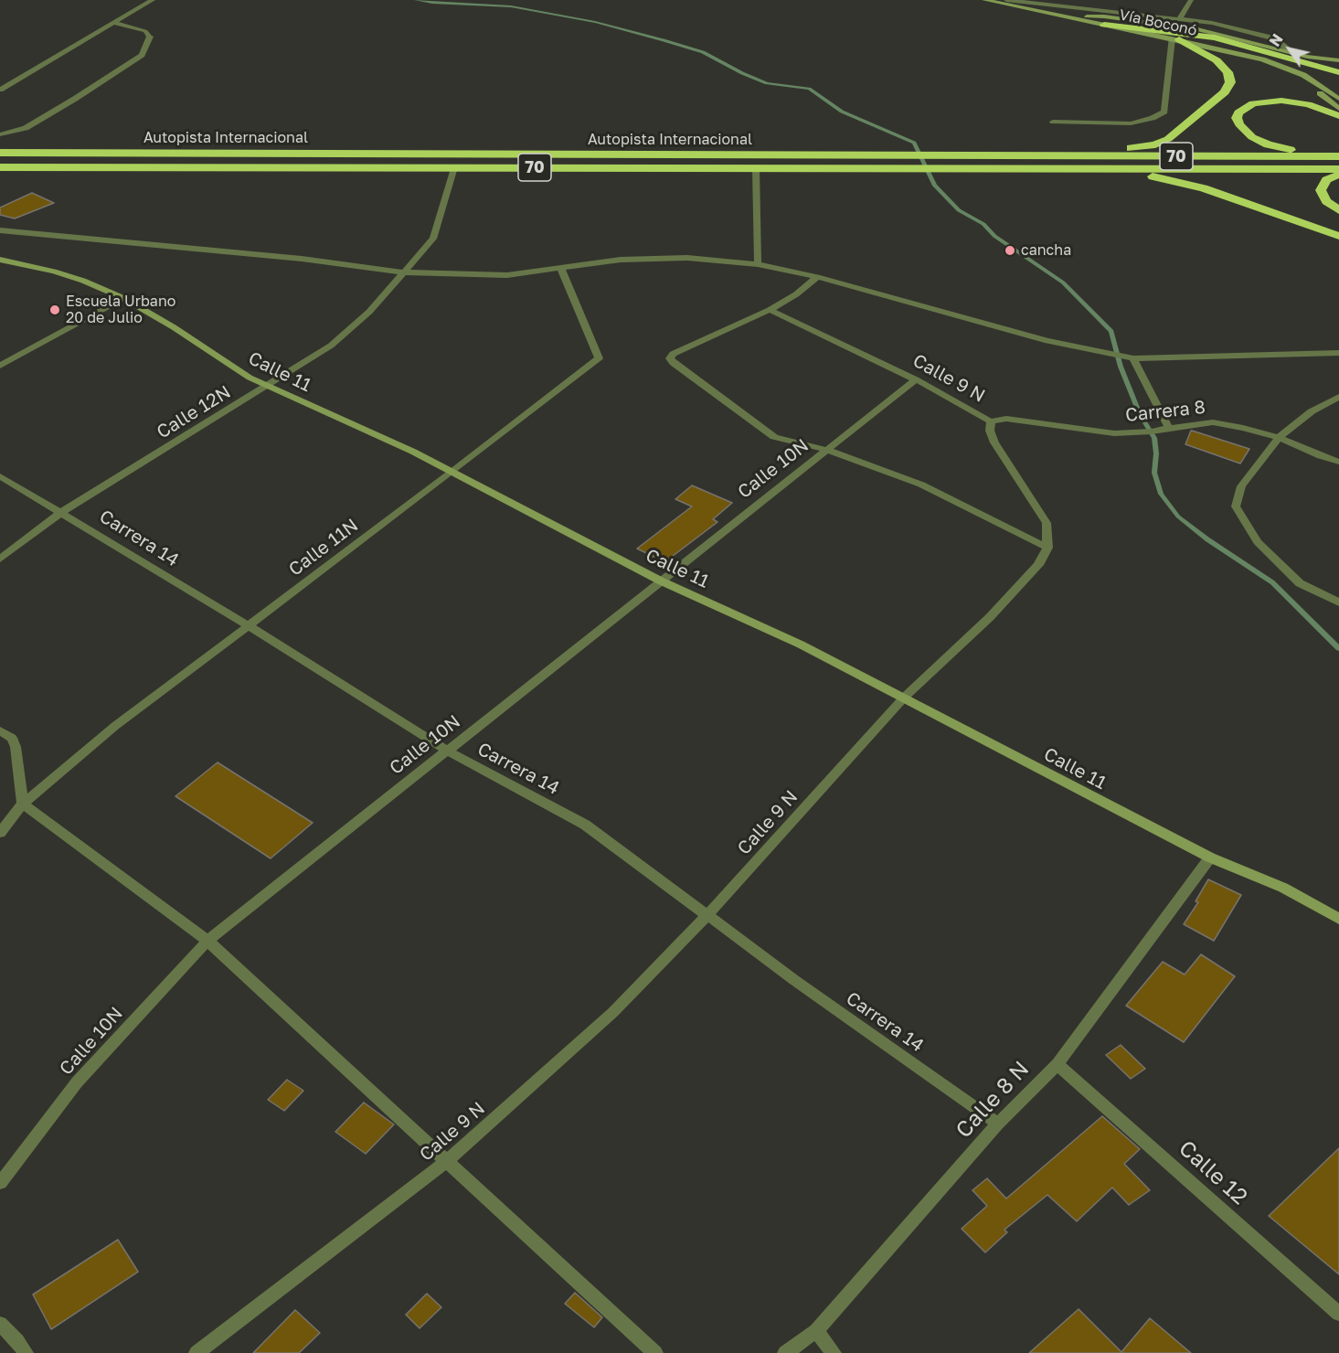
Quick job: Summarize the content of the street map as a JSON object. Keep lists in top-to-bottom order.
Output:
{
  "streets": {
    "highway": ["Autopista Internacional", "70"],
    "street": [
      "Vía Boconó",
      "Calle 11",
      "Calle 9 N",
      "Carrera 8",
      "Calle 12N",
      "Calle 10N",
      "Carrera 14",
      "Calle 11N",
      "Calle 8 N",
      "Calle 12"
    ]
  },
  "crossings": [
    ["Autopista Internacional", "Calle 12N"],
    ["Calle 11", "Calle 9 N"],
    ["Calle 11", "Calle 12N"],
    ["Calle 11", "Calle 10N"],
    ["Calle 11", "Calle 11N"],
    ["Calle 11", "Calle 8 N"],
    ["Calle 9 N", "Carrera 8"],
    ["Calle 9 N", "Calle 10N"],
    ["Calle 9 N", "Carrera 14"],
    ["Calle 12N", "Carrera 14"],
    ["Calle 10N", "Carrera 14"],
    ["Carrera 14", "Calle 11N"],
    ["Carrera 14", "Calle 8 N"],
    ["Calle 8 N", "Calle 12"]
  ],
  "places": ["cancha", "Escuela Urbano 20 de Julio"],
  "north": "top left"
}
